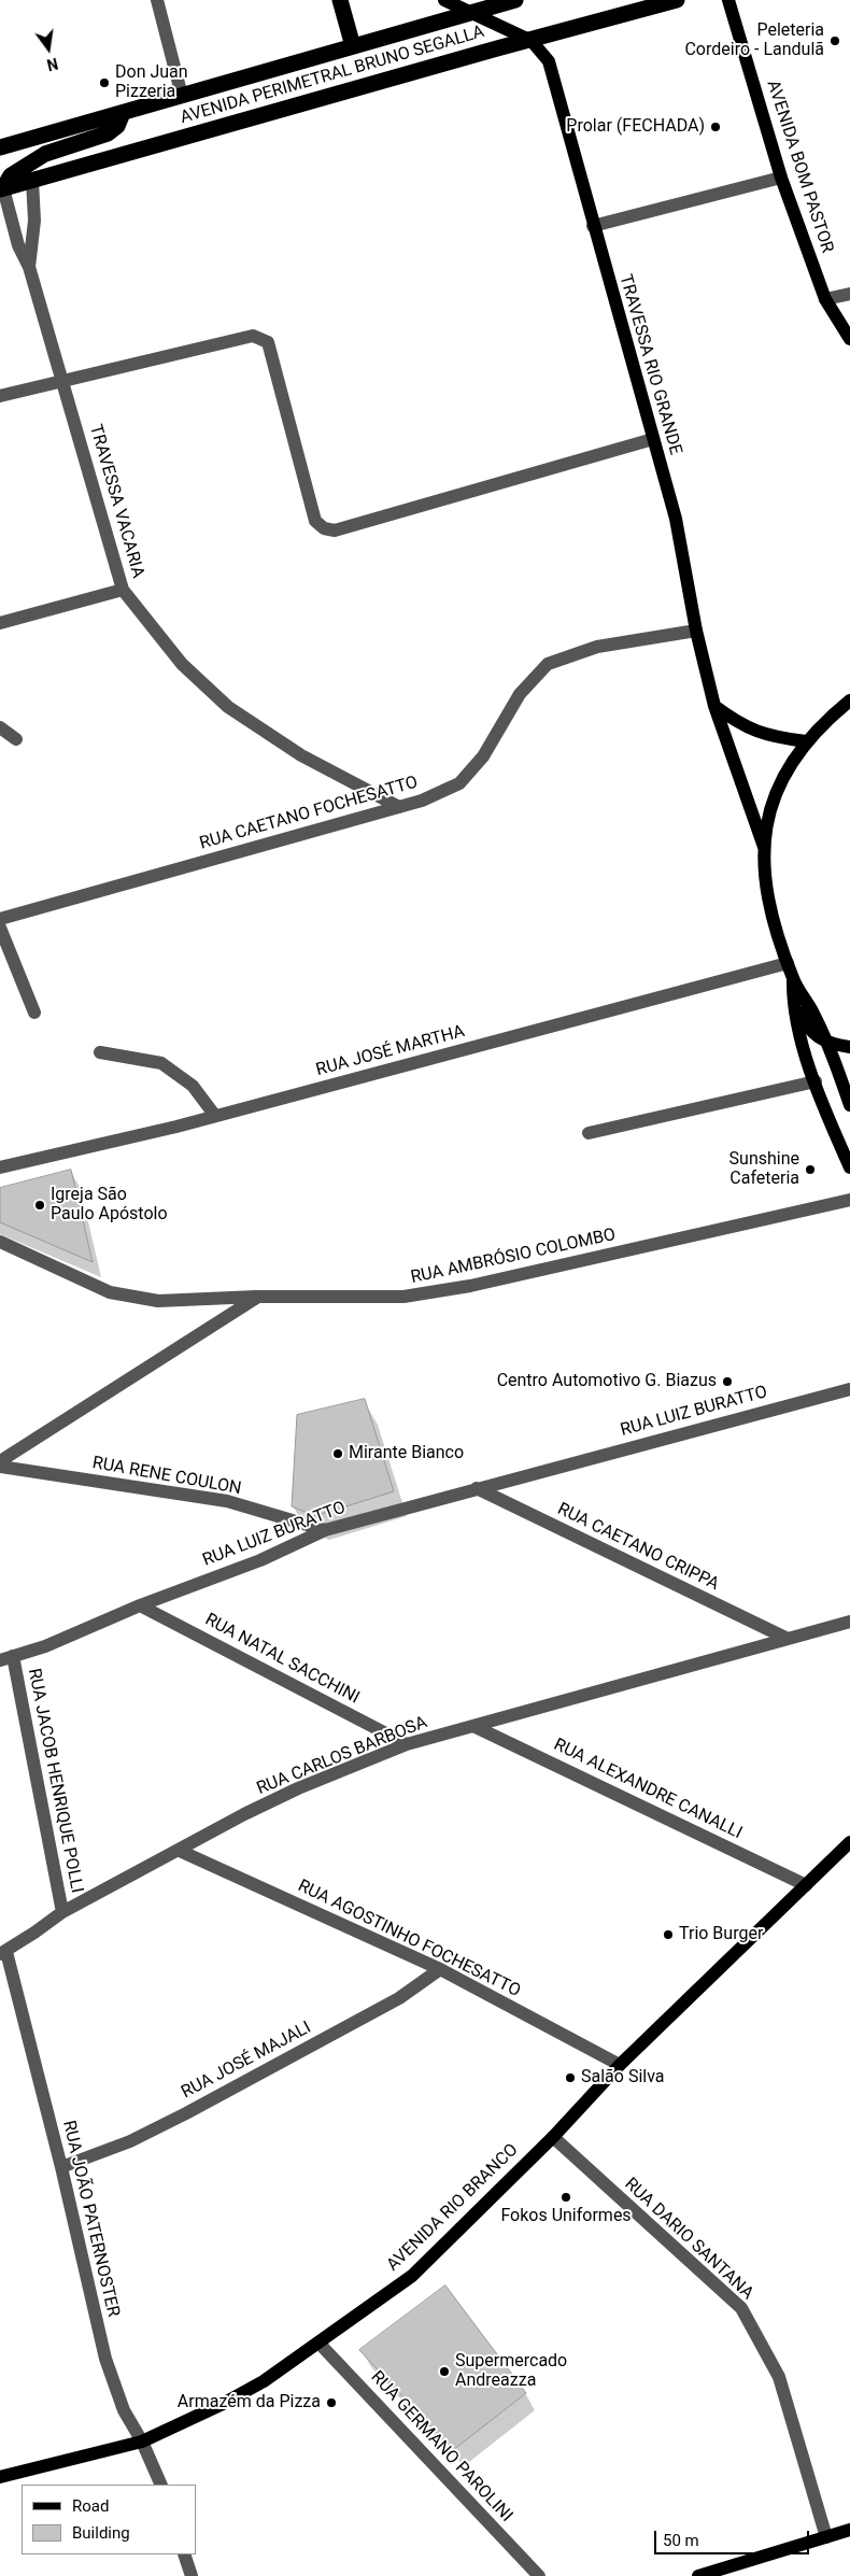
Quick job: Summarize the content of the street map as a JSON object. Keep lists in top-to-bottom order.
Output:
{
  "streets": {
    "highway": ["AVENIDA PERIMETRAL BRUNO SEGALLA"],
    "main road": ["AVENIDA BOM PASTOR", "TRAVESSA RIO GRANDE", "AVENIDA RIO BRANCO"],
    "street": [
      "TRAVESSA VACARIA",
      "RUA CAETANO FOCHESATTO",
      "RUA JOSÉ MARTHA",
      "RUA AMBRÓSIO COLOMBO",
      "RUA LUIZ BURATTO",
      "RUA RENE COULON",
      "RUA CAETANO CRIPPA",
      "RUA NATAL SACCHINI",
      "RUA CARLOS BARBOSA",
      "RUA JACOB HENRIQUE POLLI",
      "RUA ALEXANDRE CANALLI",
      "RUA AGOSTINHO FOCHESATTO",
      "RUA JOSÉ MAJALI",
      "RUA JOÃO PATERNOSTER",
      "RUA DARIO SANTANA",
      "RUA GERMANO PAROLINI"
    ]
  },
  "crossings": [
    ["AVENIDA PERIMETRAL BRUNO SEGALLA", "TRAVESSA RIO GRANDE"],
    ["AVENIDA PERIMETRAL BRUNO SEGALLA", "TRAVESSA VACARIA"],
    ["TRAVESSA RIO GRANDE", "RUA CAETANO FOCHESATTO"],
    ["TRAVESSA VACARIA", "RUA CAETANO FOCHESATTO"],
    ["RUA LUIZ BURATTO", "RUA RENE COULON"],
    ["RUA LUIZ BURATTO", "RUA CAETANO CRIPPA"],
    ["RUA LUIZ BURATTO", "RUA NATAL SACCHINI"],
    ["RUA LUIZ BURATTO", "RUA JACOB HENRIQUE POLLI"],
    ["RUA CAETANO CRIPPA", "RUA CARLOS BARBOSA"],
    ["RUA NATAL SACCHINI", "RUA CARLOS BARBOSA"],
    ["RUA CARLOS BARBOSA", "RUA JACOB HENRIQUE POLLI"],
    ["RUA CARLOS BARBOSA", "RUA ALEXANDRE CANALLI"],
    ["RUA CARLOS BARBOSA", "RUA AGOSTINHO FOCHESATTO"],
    ["RUA CARLOS BARBOSA", "RUA JOÃO PATERNOSTER"],
    ["RUA ALEXANDRE CANALLI", "AVENIDA RIO BRANCO"],
    ["RUA AGOSTINHO FOCHESATTO", "RUA JOSÉ MAJALI"],
    ["RUA AGOSTINHO FOCHESATTO", "AVENIDA RIO BRANCO"],
    ["RUA JOSÉ MAJALI", "RUA JOÃO PATERNOSTER"],
    ["AVENIDA RIO BRANCO", "RUA JOÃO PATERNOSTER"],
    ["AVENIDA RIO BRANCO", "RUA DARIO SANTANA"],
    ["AVENIDA RIO BRANCO", "RUA GERMANO PAROLINI"]
  ],
  "places": [
    "Peleteria Cordeiro - Landulã",
    "Don Juan Pizzeria",
    "Prolar (FECHADA)",
    "Sunshine Cafeteria",
    "Igreja São Paulo Apóstolo",
    "Centro Automotivo G. Biazus",
    "Mirante Bianco",
    "Trio Burger",
    "Salão Silva",
    "Fokos Uniformes",
    "Supermercado Andreazza",
    "Armazém da Pizza"
  ],
  "legend": ["Road", "Building"],
  "scale_bar": "50 m",
  "north": "bottom"
}
